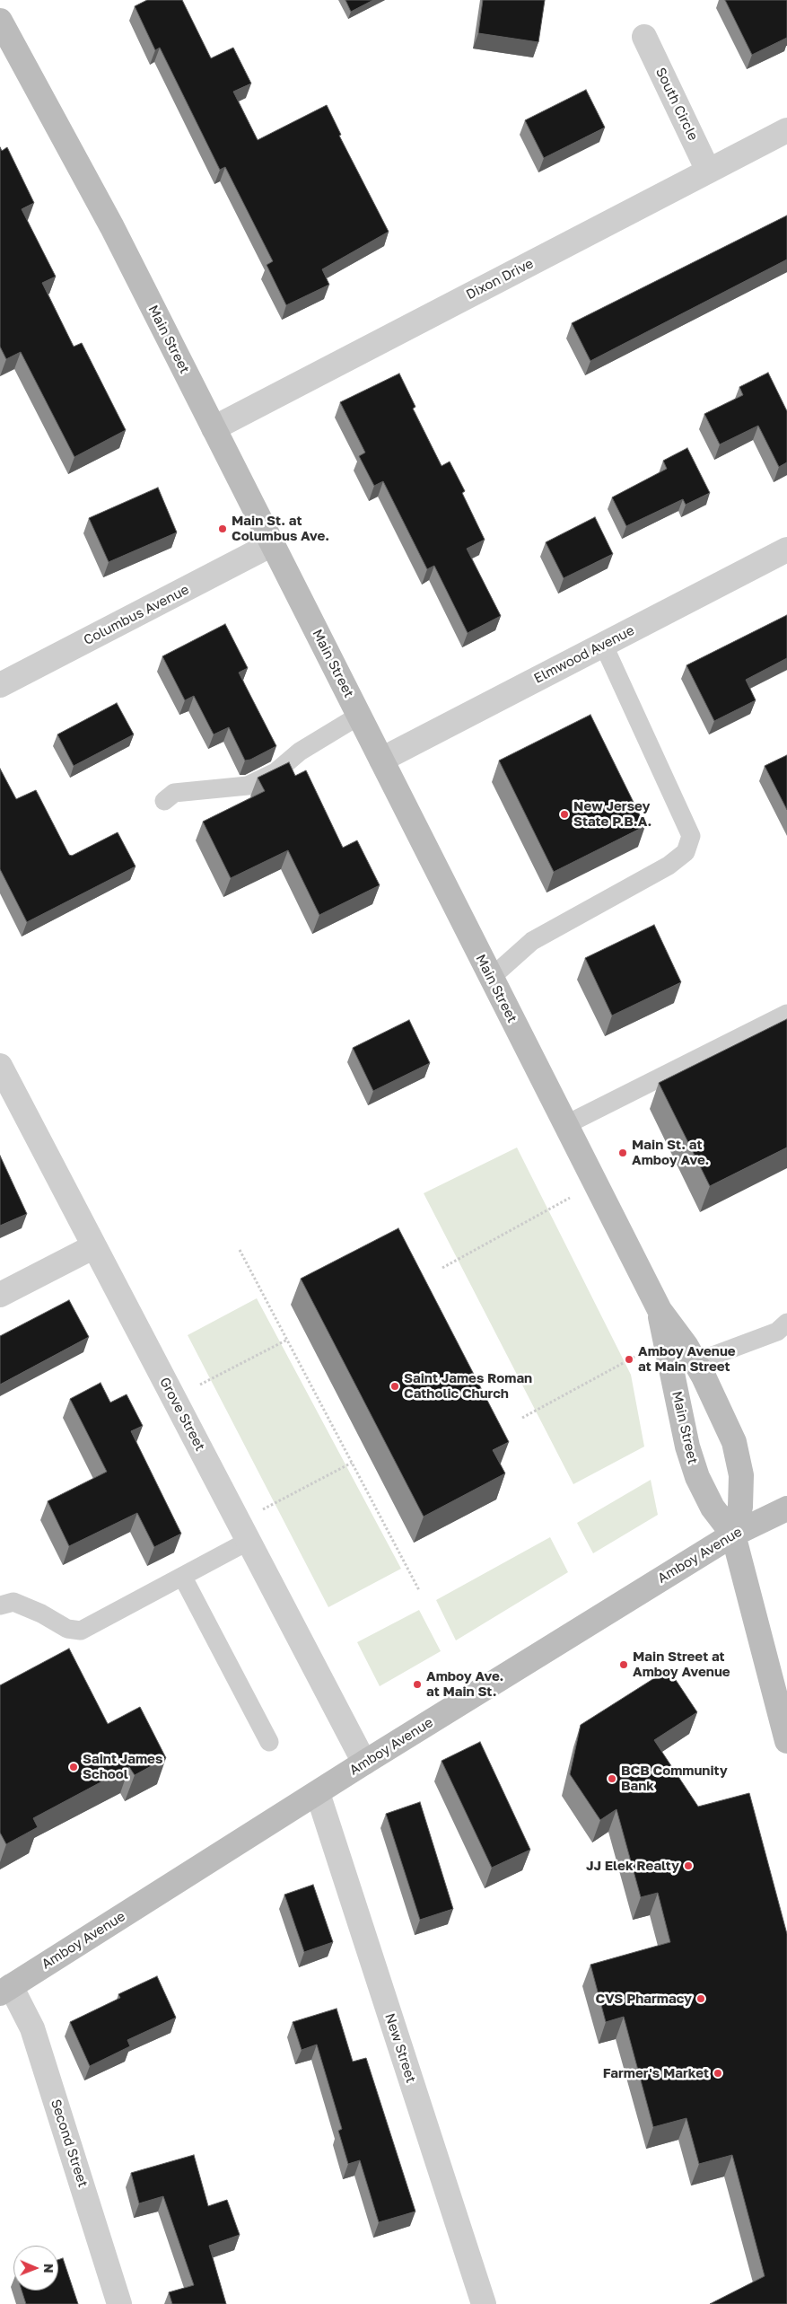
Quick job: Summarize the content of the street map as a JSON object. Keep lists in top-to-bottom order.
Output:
{
  "streets": {
    "main road": ["Main Street", "Amboy Avenue"],
    "street": [
      "South Circle",
      "Dixon Drive",
      "Columbus Avenue",
      "Elmwood Avenue",
      "Grove Street",
      "New Street",
      "Second Street"
    ]
  },
  "crossings": [
    ["South Circle", "Dixon Drive"],
    ["Dixon Drive", "Main Street"],
    ["Main Street", "Columbus Avenue"],
    ["Main Street", "Elmwood Avenue"],
    ["Main Street", "Amboy Avenue"],
    ["Grove Street", "Amboy Avenue"],
    ["Amboy Avenue", "New Street"],
    ["Amboy Avenue", "Second Street"]
  ],
  "places": [
    "Main St. at Columbus Ave.",
    "New Jersey State P.B.A.",
    "Main St. at Amboy Ave.",
    "Amboy Avenue at Main Street",
    "Saint James Roman Catholic Church",
    "Main Street at Amboy Avenue",
    "Amboy Ave. at Main St.",
    "Saint James School",
    "BCB Community Bank",
    "JJ Elek Realty",
    "CVS Pharmacy",
    "Farmer's Market"
  ],
  "north": "right"
}
